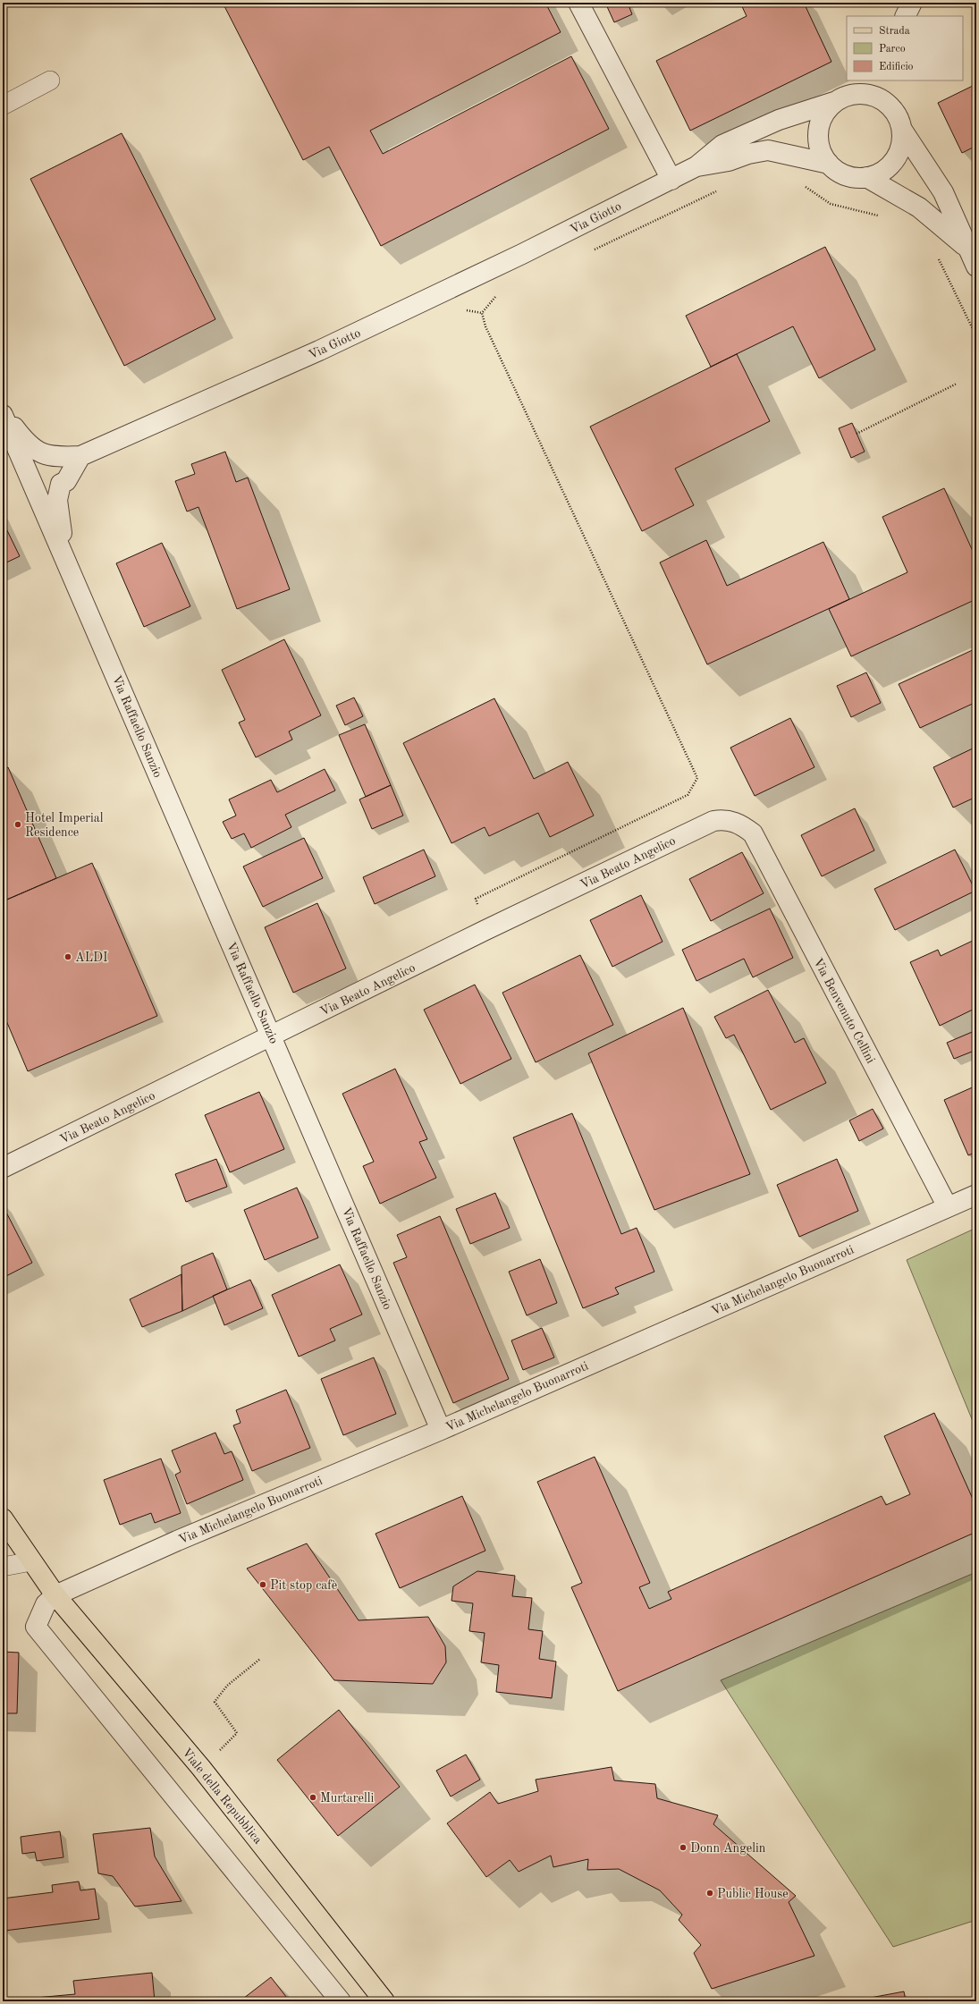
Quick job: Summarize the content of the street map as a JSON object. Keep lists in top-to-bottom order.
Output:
{
  "streets": {
    "main road": ["Viale della Repubblica"],
    "street": [
      "Via Giotto",
      "Via Raffaello Sanzio",
      "Via Beato Angelico",
      "Via Benvenuto Cellini",
      "Via Michelangelo Buonarroti"
    ]
  },
  "crossings": [
    ["Via Giotto", "Via Raffaello Sanzio"],
    ["Via Raffaello Sanzio", "Via Beato Angelico"],
    ["Via Raffaello Sanzio", "Via Michelangelo Buonarroti"],
    ["Via Beato Angelico", "Via Benvenuto Cellini"],
    ["Via Benvenuto Cellini", "Via Michelangelo Buonarroti"],
    ["Via Michelangelo Buonarroti", "Viale della Repubblica"]
  ],
  "places": [
    "Hotel Imperial Residence",
    "ALDI",
    "Pit stop cafè",
    "Murtarelli",
    "Donn Angelin",
    "Public House"
  ],
  "legend": ["Strada", "Parco", "Edificio"]
}
